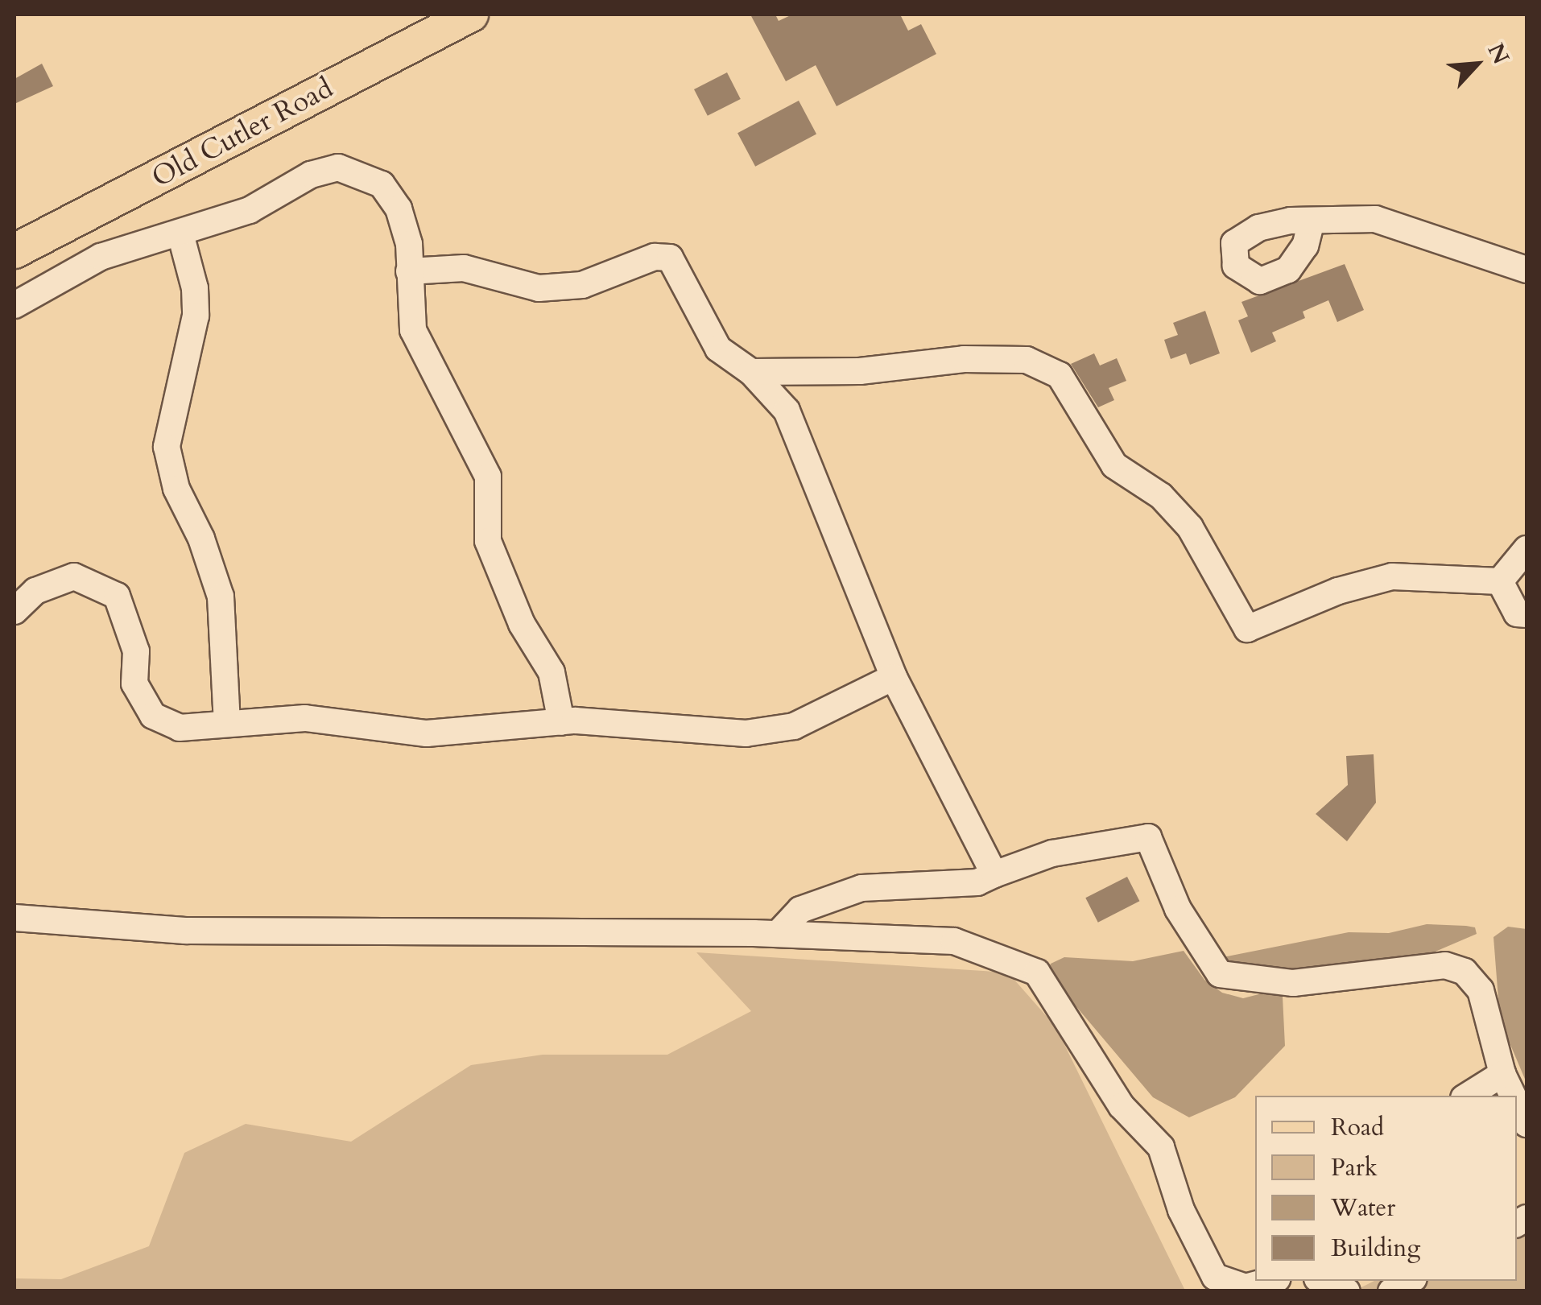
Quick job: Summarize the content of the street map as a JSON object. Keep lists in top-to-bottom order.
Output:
{
  "streets": {
    "main road": ["Old Cutler Road"]
  },
  "legend": [
    "Road",
    "Park",
    "Water",
    "Building"
  ],
  "north": "top right"
}
